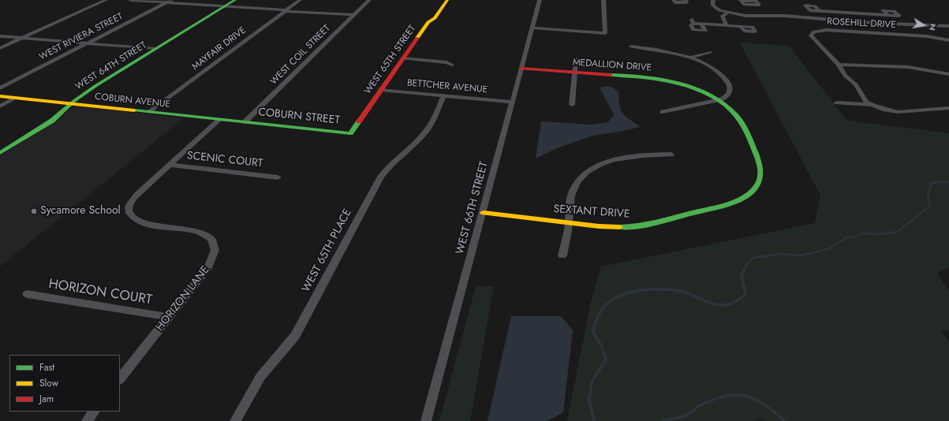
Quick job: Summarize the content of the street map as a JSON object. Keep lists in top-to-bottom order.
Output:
{
  "streets": {
    "street": [
      "ROSEHILL DRIVE",
      "WEST RIVIERA STREET",
      "MAYFAIR DRIVE",
      "WEST COIL STREET",
      "WEST 65TH STREET",
      "MEDALLION DRIVE",
      "WEST 64TH STREET",
      "BETTCHER AVENUE",
      "COBURN AVENUE",
      "COBURN STREET",
      "SCENIC COURT",
      "WEST 66TH STREET",
      "SEXTANT DRIVE",
      "WEST 65TH PLACE",
      "HORIZON COURT",
      "HORIZON LANE"
    ]
  },
  "crossings": [
    ["MAYFAIR DRIVE", "COBURN AVENUE"],
    ["WEST COIL STREET", "COBURN AVENUE"],
    ["WEST COIL STREET", "COBURN STREET"],
    ["WEST 65TH STREET", "BETTCHER AVENUE"],
    ["WEST 65TH STREET", "COBURN STREET"],
    ["MEDALLION DRIVE", "WEST 66TH STREET"],
    ["MEDALLION DRIVE", "SEXTANT DRIVE"],
    ["WEST 64TH STREET", "COBURN AVENUE"],
    ["BETTCHER AVENUE", "WEST 66TH STREET"],
    ["BETTCHER AVENUE", "WEST 65TH PLACE"],
    ["COBURN AVENUE", "COBURN STREET"],
    ["COBURN AVENUE", "HORIZON LANE"],
    ["SCENIC COURT", "HORIZON LANE"],
    ["WEST 66TH STREET", "SEXTANT DRIVE"],
    ["HORIZON COURT", "HORIZON LANE"]
  ],
  "places": ["Sycamore School"],
  "legend": ["Fast", "Slow", "Jam"],
  "north": "right"
}
